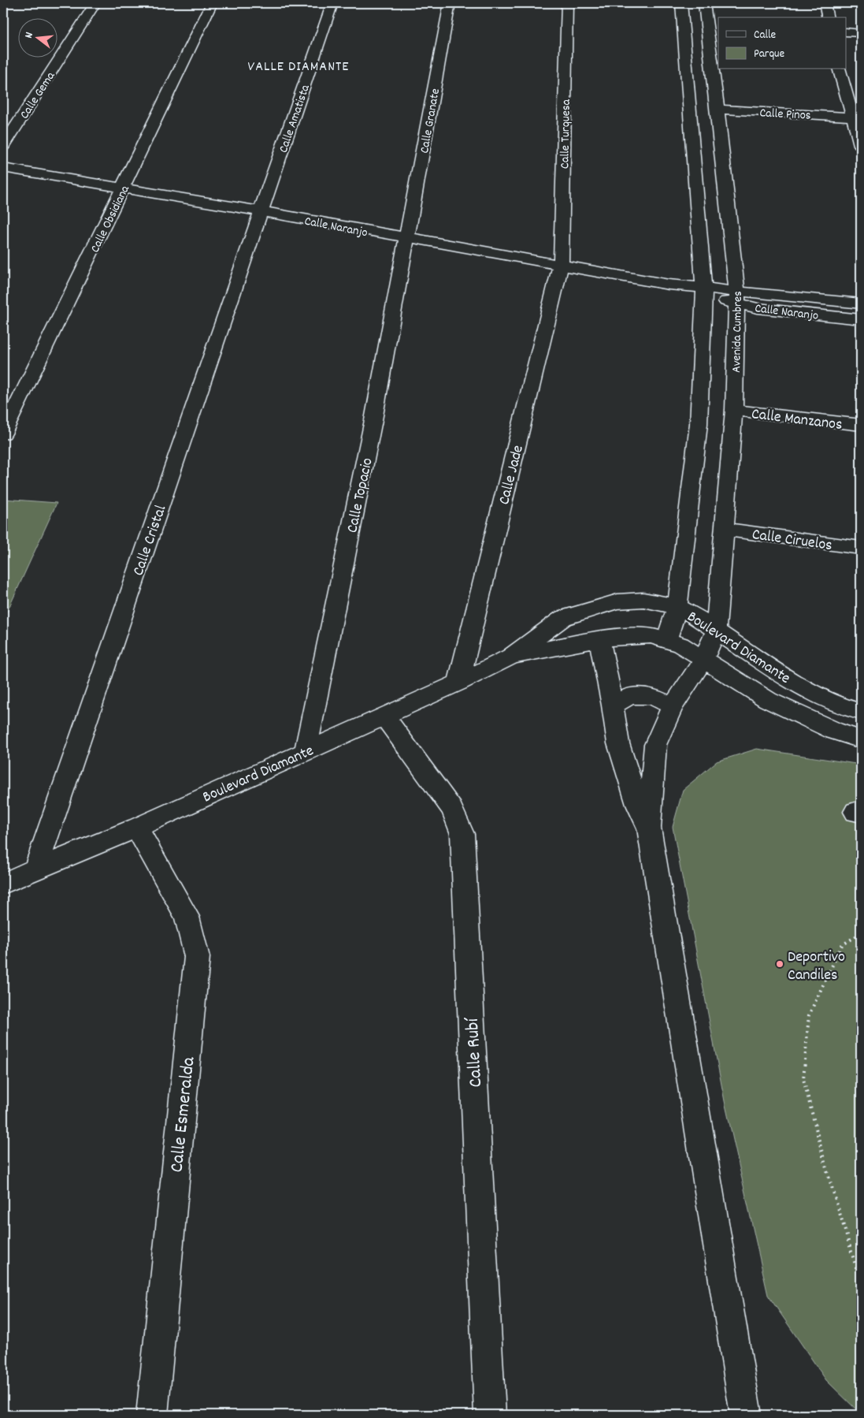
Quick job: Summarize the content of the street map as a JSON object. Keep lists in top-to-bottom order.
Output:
{
  "streets": {
    "street": [
      "Calle Gema",
      "Calle Pinos",
      "Calle Amatista",
      "Calle Granate",
      "Calle Turquesa",
      "Calle Obsidiana",
      "Calle Naranjo",
      "Avenida Cumbres",
      "Calle Manzanos",
      "Calle Jade",
      "Calle Topacio",
      "Calle Ciruelos",
      "Calle Cristal",
      "Boulevard Diamante",
      "Calle Rubí",
      "Calle Esmeralda"
    ]
  },
  "crossings": [
    ["Calle Pinos", "Avenida Cumbres"],
    ["Calle Amatista", "Calle Naranjo"],
    ["Calle Amatista", "Calle Cristal"],
    ["Calle Granate", "Calle Naranjo"],
    ["Calle Granate", "Calle Topacio"],
    ["Calle Turquesa", "Calle Naranjo"],
    ["Calle Turquesa", "Calle Jade"],
    ["Calle Obsidiana", "Calle Naranjo"],
    ["Calle Naranjo", "Avenida Cumbres"],
    ["Calle Naranjo", "Calle Jade"],
    ["Calle Naranjo", "Calle Topacio"],
    ["Calle Naranjo", "Calle Cristal"],
    ["Avenida Cumbres", "Calle Manzanos"],
    ["Avenida Cumbres", "Calle Ciruelos"],
    ["Avenida Cumbres", "Boulevard Diamante"],
    ["Calle Jade", "Boulevard Diamante"],
    ["Calle Topacio", "Boulevard Diamante"],
    ["Calle Cristal", "Boulevard Diamante"],
    ["Boulevard Diamante", "Calle Rubí"],
    ["Boulevard Diamante", "Calle Esmeralda"]
  ],
  "districts": ["VALLE DIAMANTE"],
  "places": ["Deportivo Candiles"],
  "legend": ["Calle", "Parque"],
  "north": "left"
}
